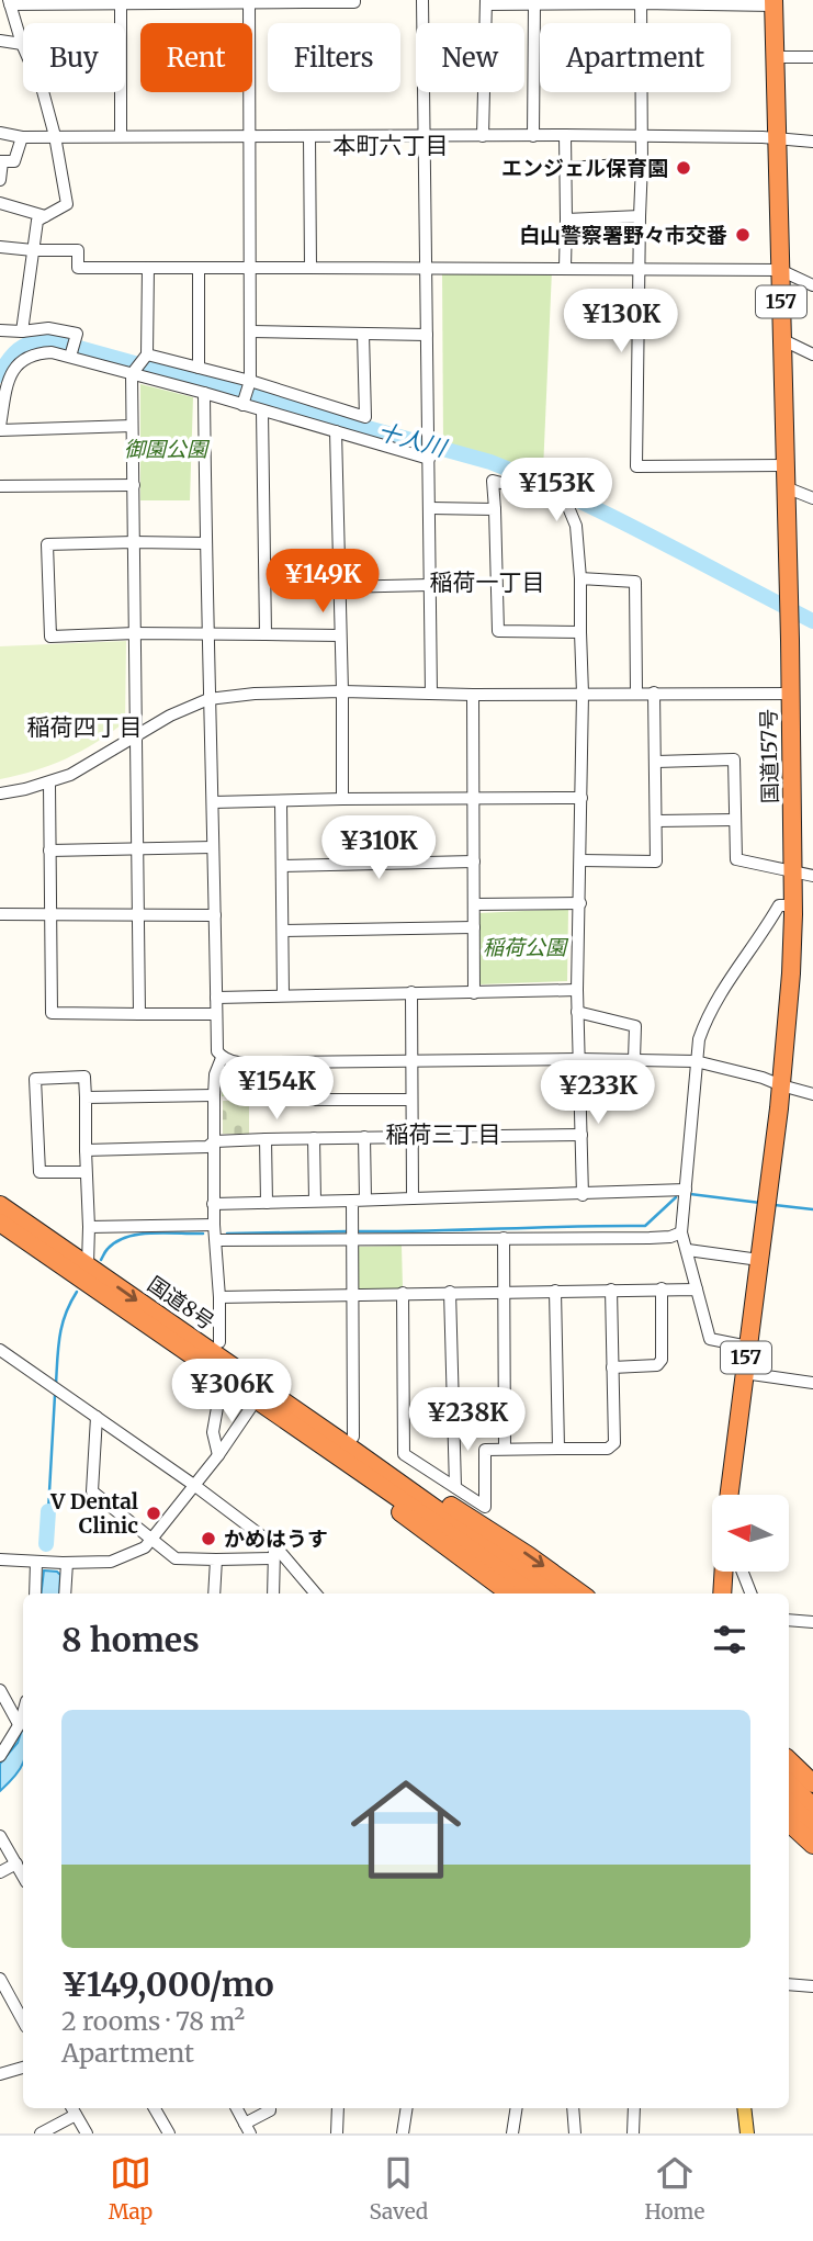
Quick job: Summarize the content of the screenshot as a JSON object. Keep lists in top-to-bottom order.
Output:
{
  "streets": {
    "highway": ["157", "国道157号", "国道8号"]
  },
  "districts": [
    "本町六丁目",
    "稲荷一丁目",
    "稲荷四丁目",
    "稲荷三丁目"
  ],
  "water": ["十人川"],
  "parks": ["御園公園", "稲荷公園"],
  "places": [
    "エンジェル保育園",
    "白山警察署野々市交番",
    "V Dental Clinic",
    "かめはうす"
  ],
  "north": "left",
  "page": {
    "chip": [
      "Buy",
      "Rent",
      "Filters",
      "New",
      "Apartment"
    ],
    "price": [
      "¥130K",
      "¥153K",
      "¥149K",
      "¥310K",
      "¥154K",
      "¥233K",
      "¥306K",
      "¥238K"
    ],
    "heading": "8 homes",
    "list": [
      {
        "name": "¥149,000/mo",
        "note": "2 rooms · 78 m² · Apartment"
      }
    ],
    "tabs": ["Map", "Saved", "Home"]
  }
}
